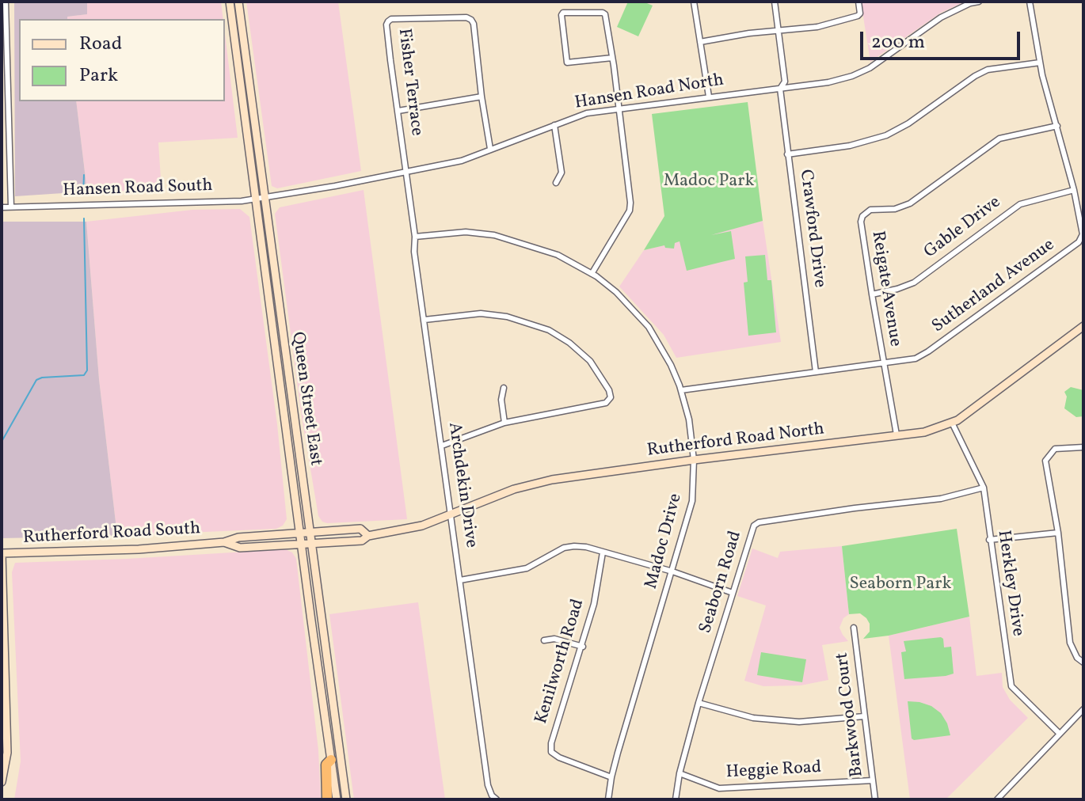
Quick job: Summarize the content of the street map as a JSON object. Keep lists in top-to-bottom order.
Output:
{
  "streets": {
    "main road": ["Queen Street East", "Rutherford Road North", "Rutherford Road South"],
    "street": [
      "Fisher Terrace",
      "Hansen Road North",
      "Hansen Road South",
      "Gable Drive",
      "Crawford Drive",
      "Sutherland Avenue",
      "Reigate Avenue",
      "Archdekin Drive",
      "Madoc Drive",
      "Seaborn Road",
      "Herkley Drive",
      "Kenilworth Road",
      "Barkwood Court",
      "Heggie Road"
    ]
  },
  "crossings": [
    ["Fisher Terrace", "Hansen Road North"],
    ["Fisher Terrace", "Archdekin Drive"],
    ["Hansen Road North", "Hansen Road South"],
    ["Hansen Road North", "Crawford Drive"],
    ["Hansen Road North", "Archdekin Drive"],
    ["Hansen Road South", "Queen Street East"],
    ["Gable Drive", "Sutherland Avenue"],
    ["Gable Drive", "Reigate Avenue"],
    ["Crawford Drive", "Sutherland Avenue"],
    ["Sutherland Avenue", "Reigate Avenue"],
    ["Sutherland Avenue", "Madoc Drive"],
    ["Reigate Avenue", "Rutherford Road North"],
    ["Queen Street East", "Rutherford Road North"],
    ["Queen Street East", "Rutherford Road South"],
    ["Rutherford Road North", "Archdekin Drive"],
    ["Rutherford Road North", "Rutherford Road South"],
    ["Rutherford Road North", "Madoc Drive"],
    ["Rutherford Road North", "Herkley Drive"],
    ["Archdekin Drive", "Madoc Drive"],
    ["Madoc Drive", "Kenilworth Road"],
    ["Seaborn Road", "Herkley Drive"],
    ["Seaborn Road", "Heggie Road"],
    ["Barkwood Court", "Heggie Road"]
  ],
  "parks": ["Madoc Park", "Seaborn Park"],
  "legend": ["Road", "Park"],
  "scale_bar": "200 m"
}
